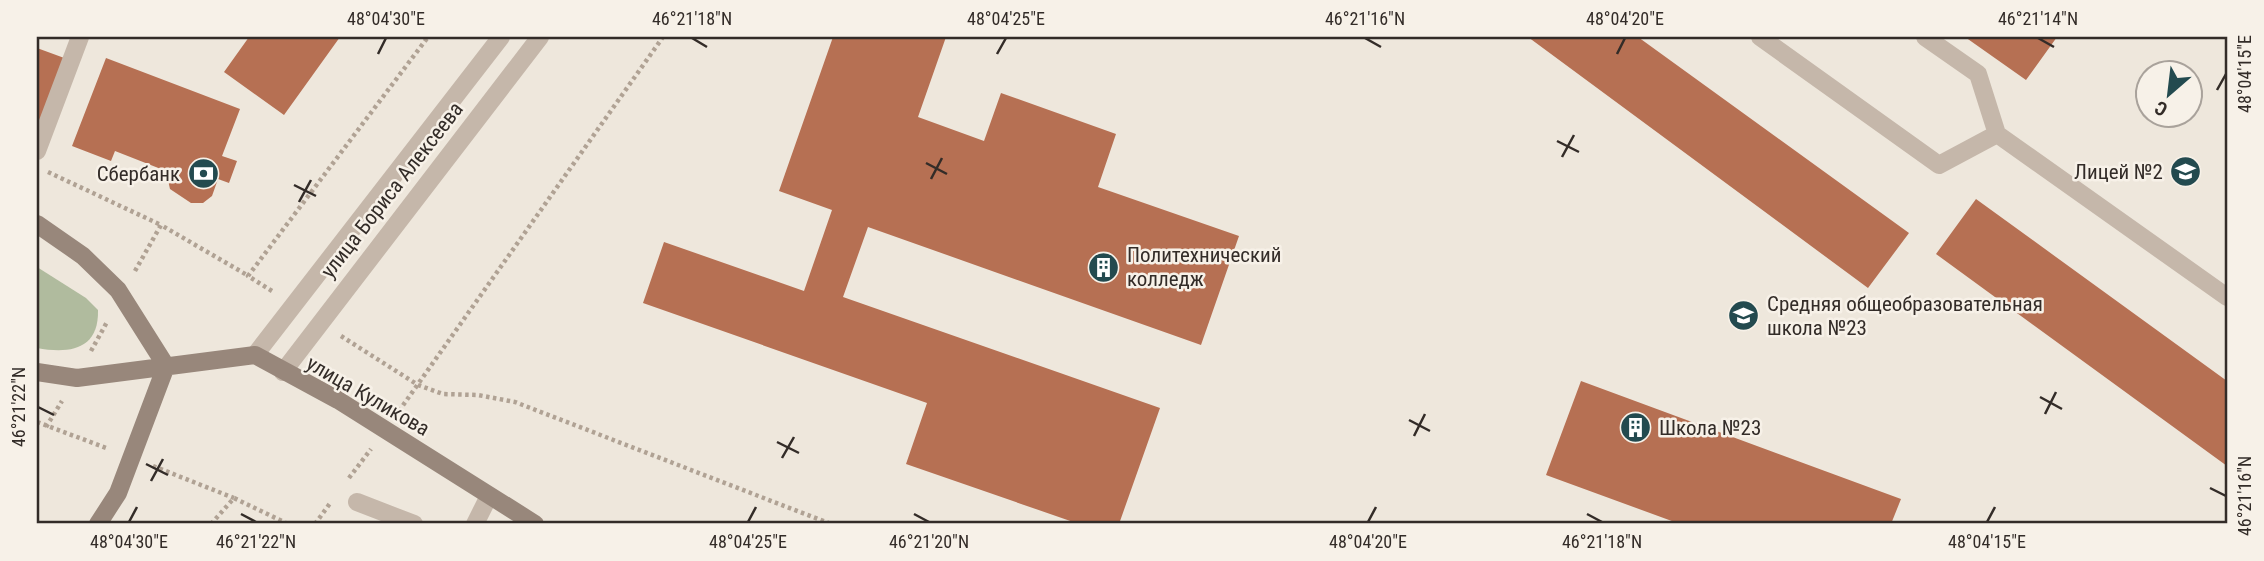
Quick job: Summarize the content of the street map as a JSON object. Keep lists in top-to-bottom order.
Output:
{
  "streets": {
    "main road": ["улица Куликова"],
    "street": ["улица Бориса Алексеева"]
  },
  "crossings": [
    ["улица Бориса Алексеева", "улица Куликова"]
  ],
  "places": {
    "school or university": ["Лицей №2", "Средняя общеобразовательная школа №23"],
    "bank": ["Сбербанк"],
    "building": ["Политехнический колледж", "Школа №23"]
  },
  "north": "bottom left",
  "coordinates": [
    "48°04'30\"E",
    "46°21'18\"N",
    "48°04'25\"E",
    "46°21'16\"N",
    "48°04'20\"E",
    "46°21'14\"N",
    "48°04'15\"E",
    "46°21'22\"N",
    "46°21'20\"N"
  ]
}
